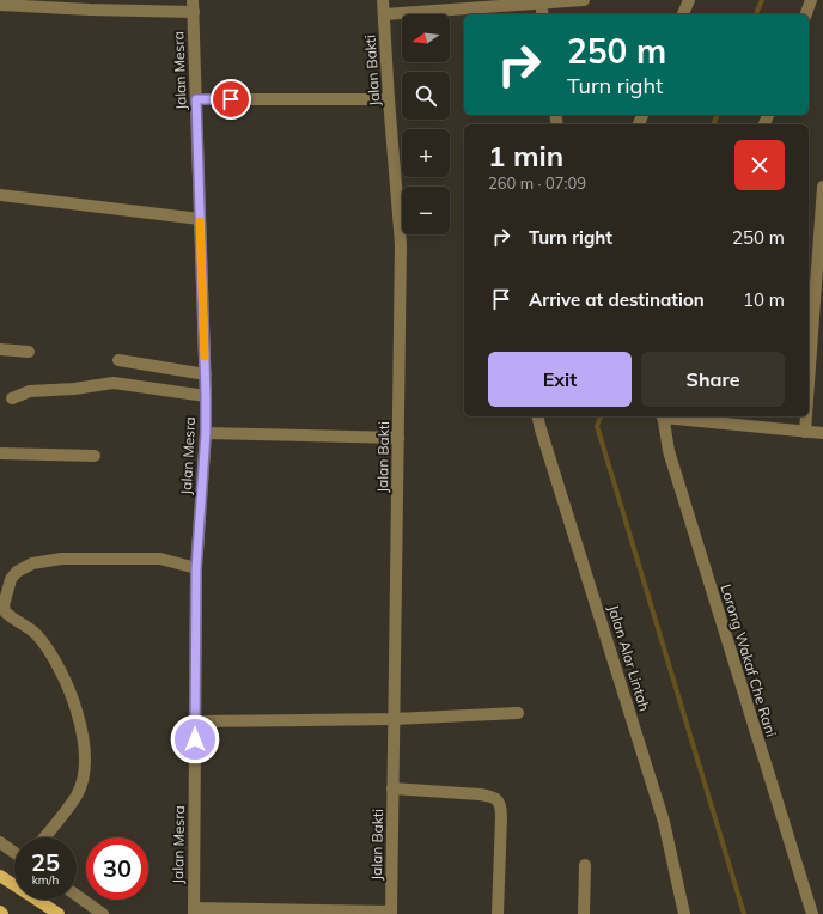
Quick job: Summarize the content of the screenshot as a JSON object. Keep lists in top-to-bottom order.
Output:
{
  "streets": {
    "street": [
      "Jalan Mesra",
      "Jalan Bakti",
      "Jalan Alor Lintah",
      "Lorong Wakaf Che Rani"
    ]
  },
  "north": "left",
  "page": {
    "map_buttons": ["+", "−"],
    "turn": ["250 m", "Turn right"],
    "heading": ["1 min", "260 m · 07:09"],
    "list": [
      {
        "name": "Turn right",
        "value": "250 m"
      },
      {
        "name": "Arrive at destination",
        "value": "10 m"
      }
    ],
    "buttons": ["Exit", "Share"],
    "speed": "25 km/h",
    "limit": "30"
  }
}
